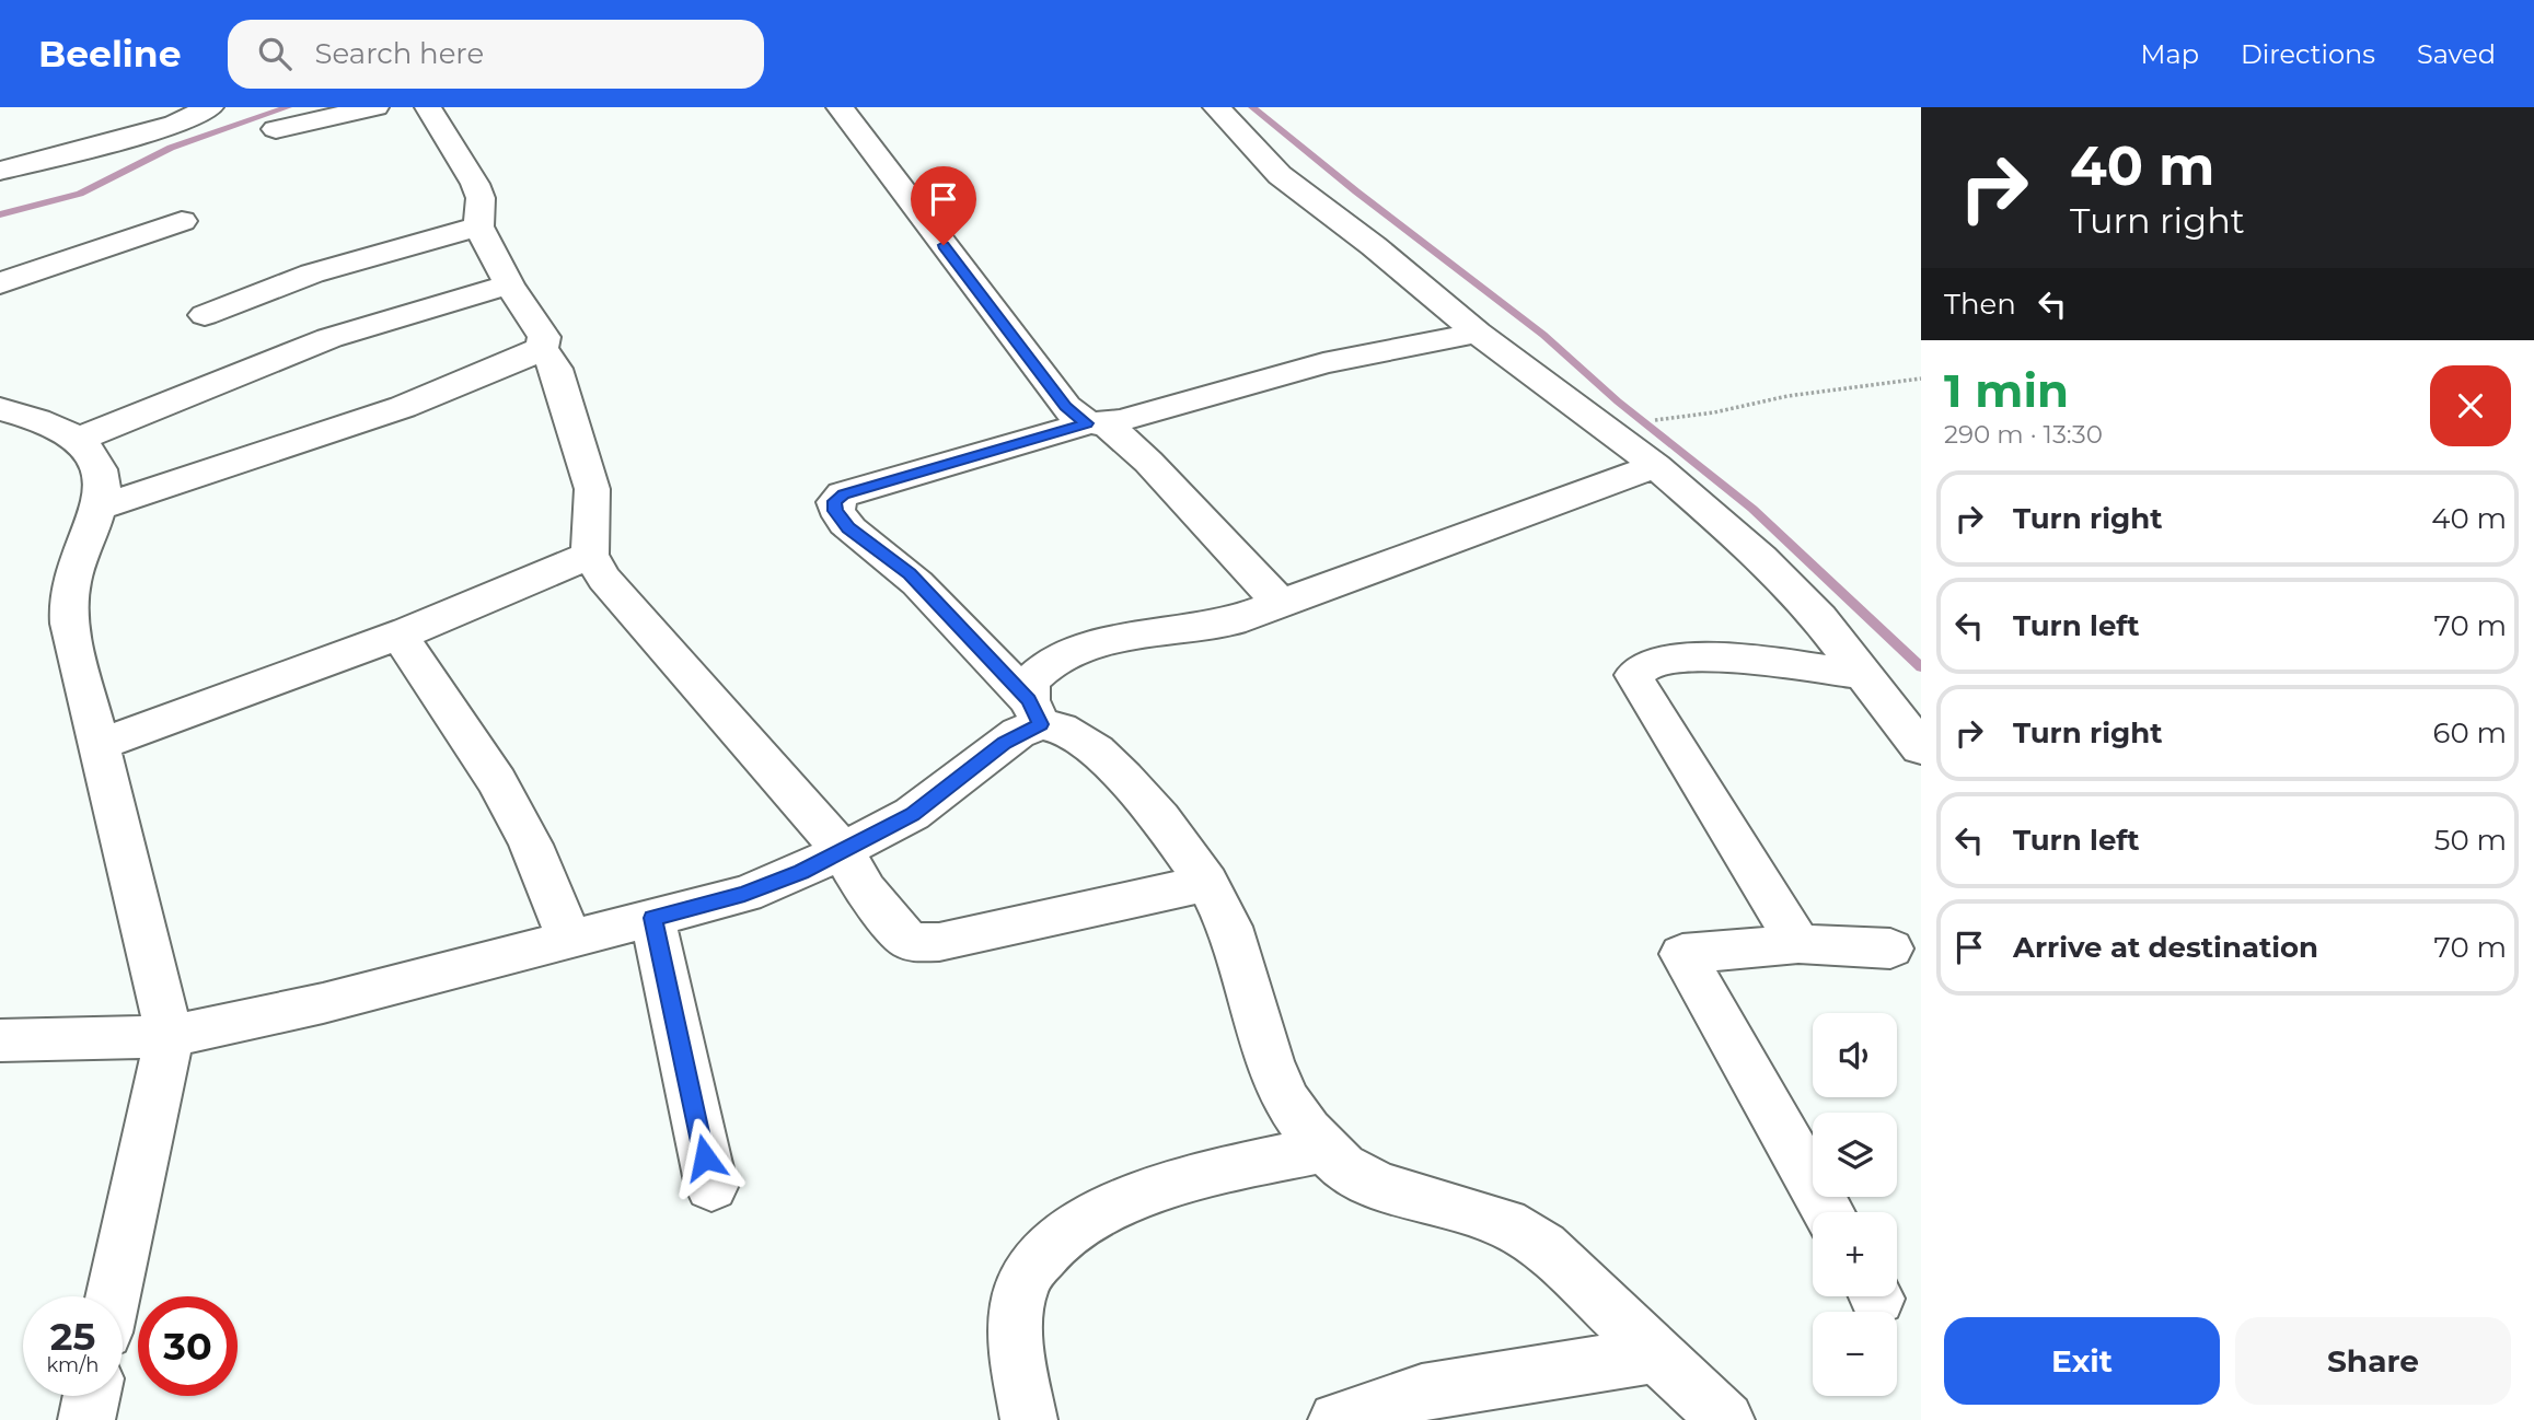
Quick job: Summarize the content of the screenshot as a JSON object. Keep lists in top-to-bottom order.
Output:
{
  "page": {
    "header": "Beeline",
    "search": "Search here",
    "nav": ["Map", "Directions", "Saved"],
    "turn": ["40 m", "Turn right"],
    "then": "Then",
    "heading": ["1 min", "290 m · 13:30"],
    "list": [
      {
        "name": "Turn right",
        "value": "40 m"
      },
      {
        "name": "Turn left",
        "value": "70 m"
      },
      {
        "name": "Turn right",
        "value": "60 m"
      },
      {
        "name": "Turn left",
        "value": "50 m"
      },
      {
        "name": "Arrive at destination",
        "value": "70 m"
      }
    ],
    "map_buttons": ["+", "−"],
    "speed": "25 km/h",
    "limit": "30",
    "buttons": ["Exit", "Share"]
  }
}
